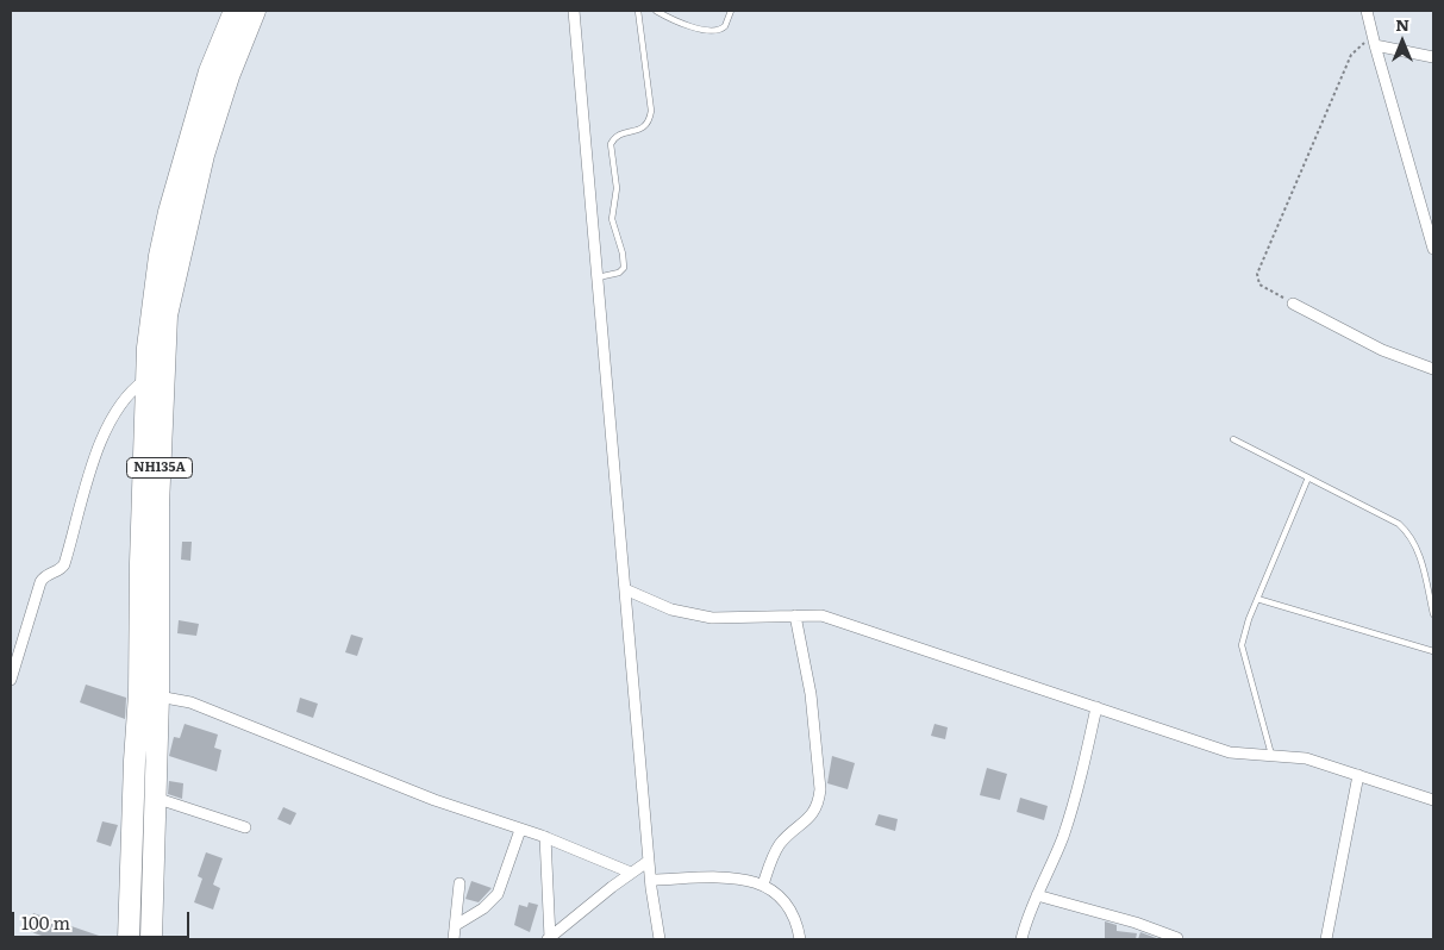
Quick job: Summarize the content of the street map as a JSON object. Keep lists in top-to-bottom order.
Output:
{
  "streets": {
    "highway": ["NH135A"]
  },
  "scale_bar": "100 m",
  "north": "top"
}
